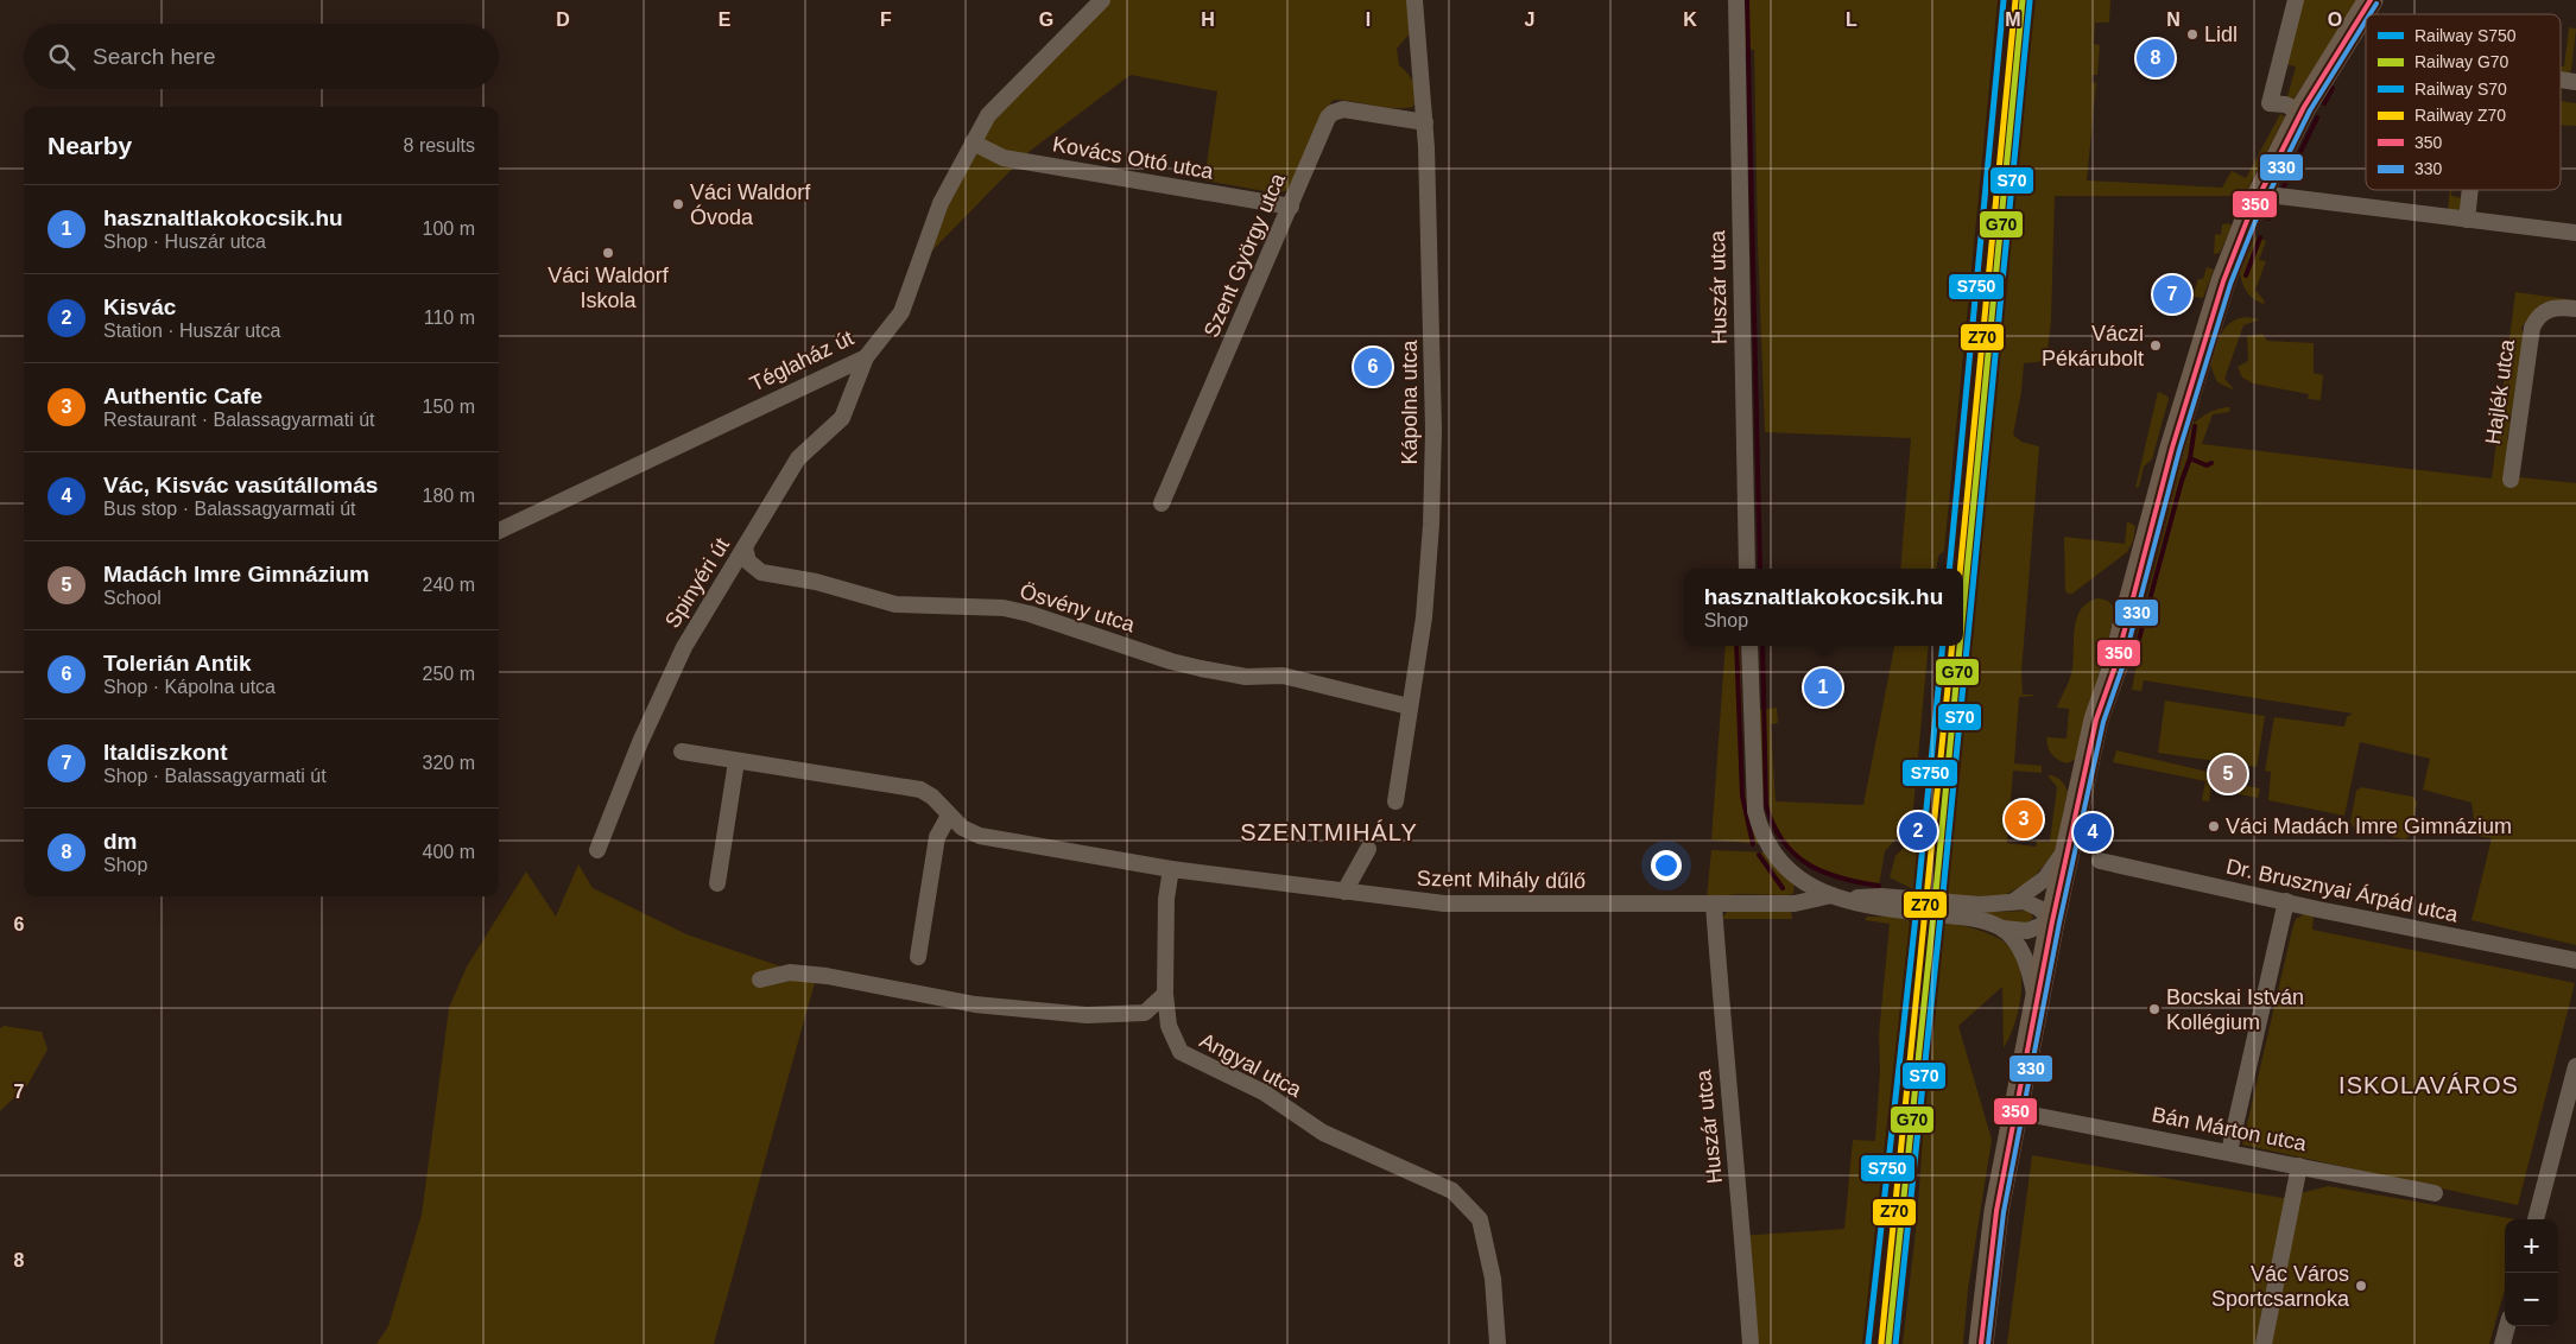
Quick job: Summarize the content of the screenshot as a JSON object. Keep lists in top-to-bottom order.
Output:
{
  "streets": {
    "street": [
      "Kovács Ottó utca",
      "Szent György utca",
      "Huszár utca",
      "Téglaház út",
      "Hajlék utca",
      "Kápolna utca",
      "Spinyéri út",
      "Ösvény utca",
      "Szent Mihály dűlő",
      "Dr. Brusznyai Árpád utca",
      "Angyal utca",
      "Bán Márton utca"
    ]
  },
  "crossings": [
    ["Kovács Ottó utca", "Szent György utca"],
    ["Kovács Ottó utca", "Téglaház út"],
    ["Szent György utca", "Kápolna utca"],
    ["Huszár utca", "Szent Mihály dűlő"],
    ["Téglaház út", "Spinyéri út"],
    ["Kápolna utca", "Ösvény utca"],
    ["Spinyéri út", "Ösvény utca"]
  ],
  "districts": ["SZENTMIHÁLY", "ISKOLAVÁROS"],
  "places": [
    "Lidl",
    "Váci Waldorf Óvoda",
    "Váci Waldorf Iskola",
    "Váczi Pékárubolt",
    "Váci Madách Imre Gimnázium",
    "Bocskai István Kollégium",
    "Vác Város Sportcsarnoka"
  ],
  "lines": [
    "rail line S750",
    "rail line G70",
    "rail line Z70",
    "transit line 350",
    "rail line S70",
    "transit line 330"
  ],
  "legend": [
    "Railway S750",
    "Railway G70",
    "Railway S70",
    "Railway Z70",
    "350",
    "330"
  ],
  "page": {
    "search": "Search here",
    "pins": [
      "8",
      "7",
      "6",
      "1",
      "5",
      "3",
      "2",
      "4"
    ],
    "heading": ["Nearby", "8 results"],
    "list": [
      {
        "mark": "1",
        "name": "hasznaltlakokocsik.hu",
        "note": "Shop · Huszár utca",
        "value": "100 m"
      },
      {
        "mark": "2",
        "name": "Kisvác",
        "note": "Station · Huszár utca",
        "value": "110 m"
      },
      {
        "mark": "3",
        "name": "Authentic Cafe",
        "note": "Restaurant · Balassagyarmati út",
        "value": "150 m"
      },
      {
        "mark": "4",
        "name": "Vác, Kisvác vasútállomás",
        "note": "Bus stop · Balassagyarmati út",
        "value": "180 m"
      },
      {
        "mark": "5",
        "name": "Madách Imre Gimnázium",
        "note": "School",
        "value": "240 m"
      },
      {
        "mark": "6",
        "name": "Tolerián Antik",
        "note": "Shop · Kápolna utca",
        "value": "250 m"
      },
      {
        "mark": "7",
        "name": "Italdiszkont",
        "note": "Shop · Balassagyarmati út",
        "value": "320 m"
      },
      {
        "mark": "8",
        "name": "dm",
        "note": "Shop",
        "value": "400 m"
      }
    ],
    "popup": ["hasznaltlakokocsik.hu", "Shop"],
    "map_buttons": ["+", "−"]
  },
  "grid": {
    "columns": [
      "D",
      "E",
      "F",
      "G",
      "H",
      "I",
      "J",
      "K",
      "L",
      "M",
      "N",
      "O"
    ],
    "rows": ["6", "7", "8"]
  }
}
